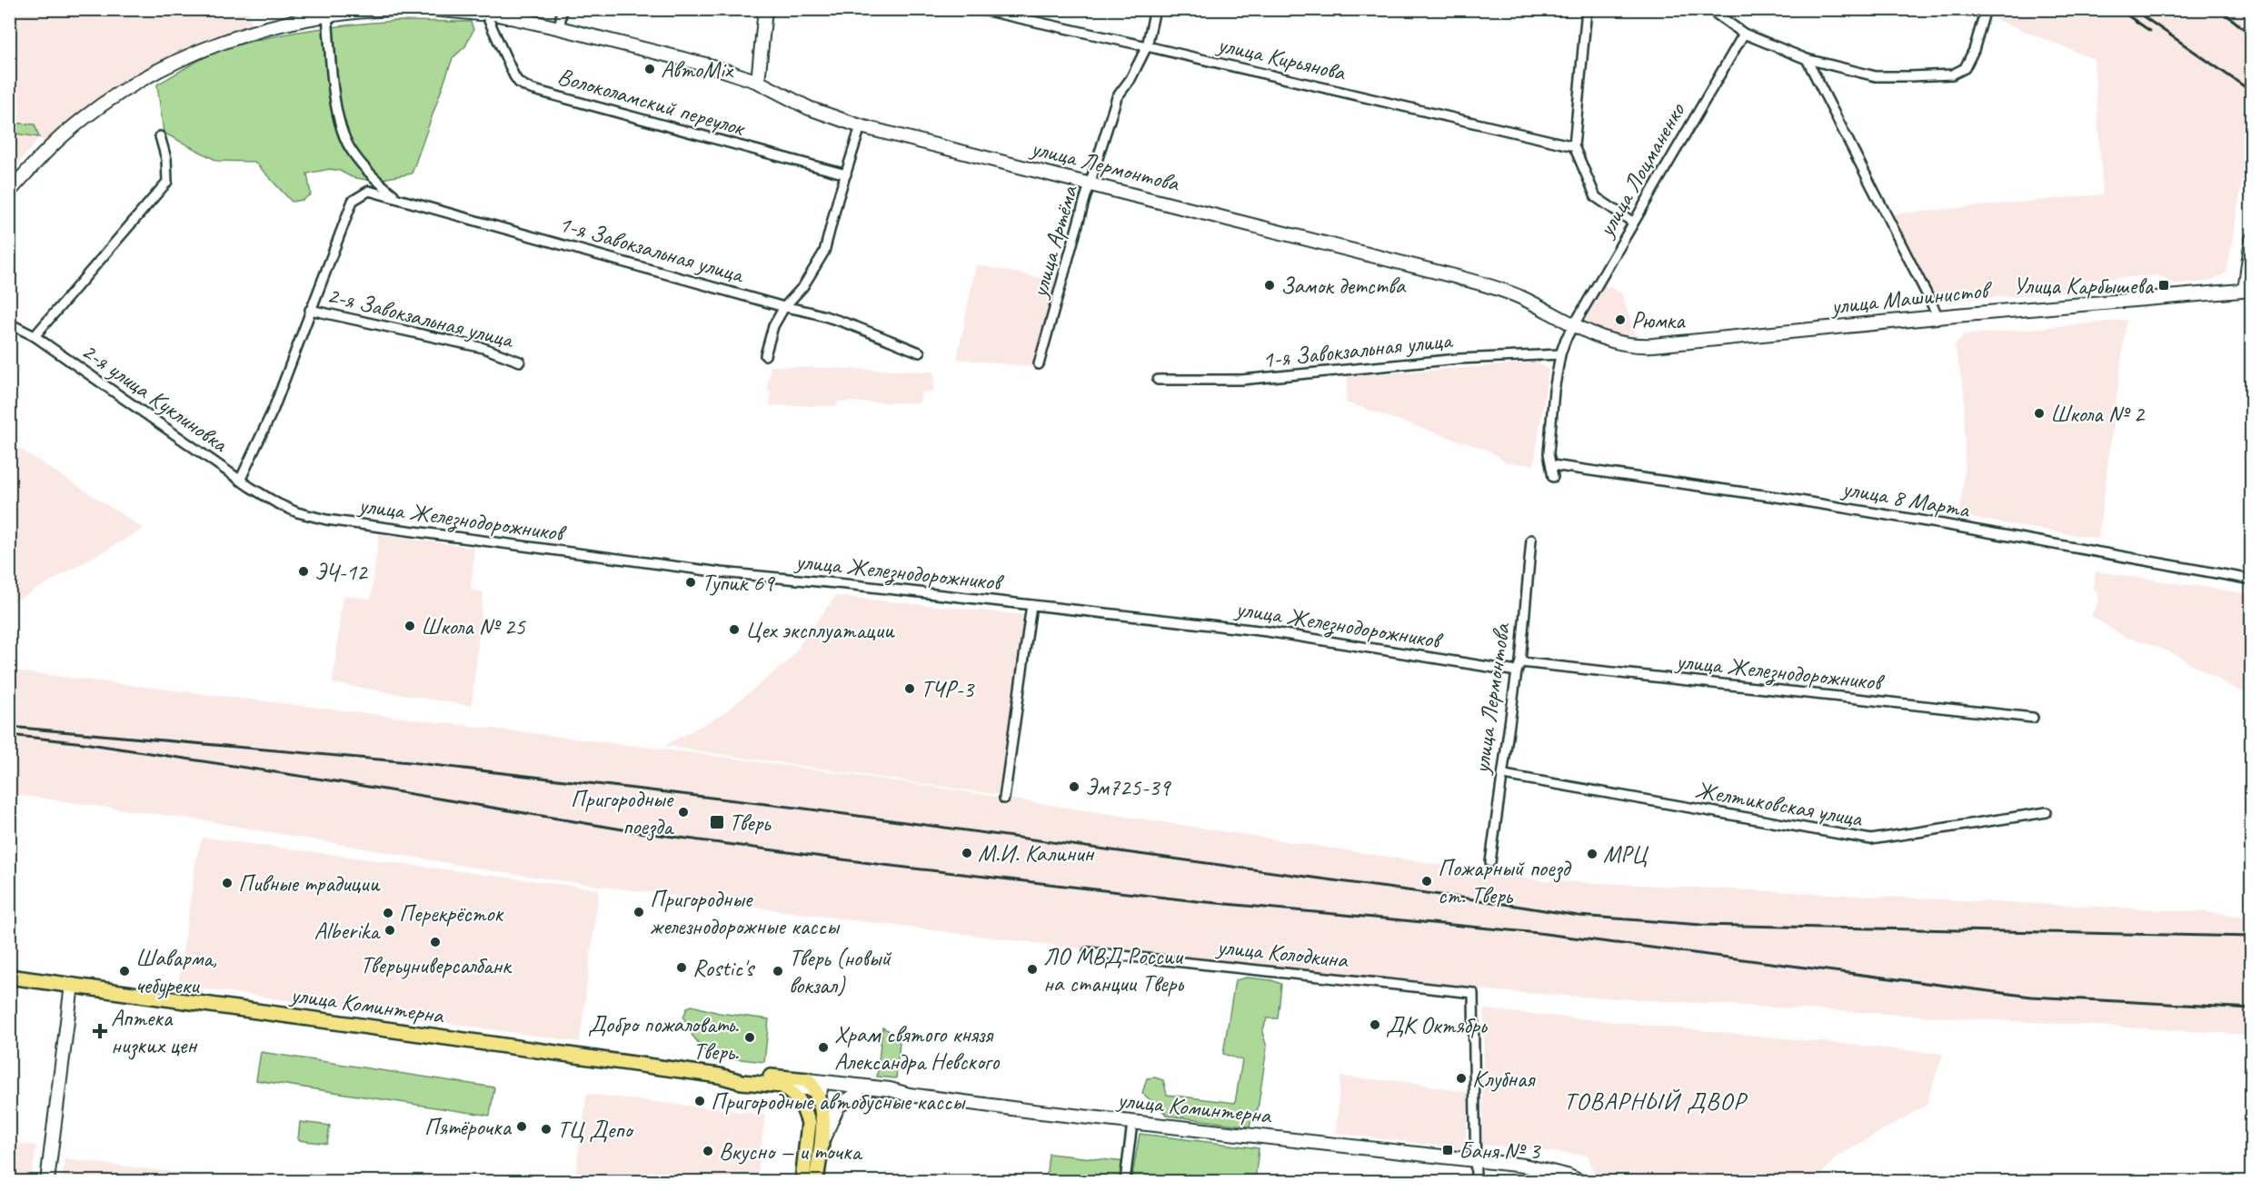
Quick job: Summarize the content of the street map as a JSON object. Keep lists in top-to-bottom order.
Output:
{
  "streets": {
    "main road": ["улица Лермонтова", "улица Машинистов", "улица Коминтерна"],
    "street": [
      "улица Кирьянова",
      "Волоколамский переулок",
      "улица Лоцманенко",
      "улица Артёма",
      "1-я Завокзальная улица",
      "2-я Завокзальная улица",
      "2-я улица Куклиновка",
      "улица 8 Марта",
      "улица Железнодорожников",
      "Желтиковская улица",
      "улица Колодкина"
    ]
  },
  "crossings": [
    ["улица Кирьянова", "улица Артёма"],
    ["улица Лермонтова", "улица Лоцманенко"],
    ["улица Лермонтова", "улица Артёма"],
    ["улица Лермонтова", "улица Машинистов"],
    ["улица Лермонтова", "улица Железнодорожников"],
    ["улица Лермонтова", "Желтиковская улица"],
    ["улица Лоцманенко", "улица Машинистов"],
    ["1-я Завокзальная улица", "2-я Завокзальная улица"],
    ["2-я Завокзальная улица", "2-я улица Куклиновка"],
    ["2-я улица Куклиновка", "улица Железнодорожников"],
    ["улица Колодкина", "улица Коминтерна"]
  ],
  "districts": ["ТОВАРНЫЙ ДВОР"],
  "places": {
    "other": [
      "АвтоMix",
      "Замок детства",
      "Рюмка",
      "Школа № 2",
      "ЭЧ-12",
      "Тупик 69",
      "Школа № 25",
      "Цех эксплуатации",
      "ТЧР-3",
      "Эм725-39",
      "Пригородные поезда",
      "М.И. Калинин",
      "МРЦ",
      "Пожарный поезд ст. Тверь",
      "Пивные традиции",
      "Пригородные железнодорожные кассы",
      "Перекрёсток",
      "Alberika",
      "Тверьуниверсалбанк",
      "Rostic's",
      "ЛО МВД России на станции Тверь",
      "Шаварма, чебуреки",
      "Тверь (новый вокзал)",
      "ДК Октябрь",
      "Добро пожаловать. Тверь.",
      "Храм святого князя Александра Невского",
      "Клубная",
      "Пригородные автобусные кассы",
      "Пятёрочка",
      "ТЦ Депо",
      "Вкусно — и точка"
    ],
    "transit": ["Улица Карбышева", "Тверь", "Баня № 3"],
    "health": ["Аптека низких цен"]
  }
}
